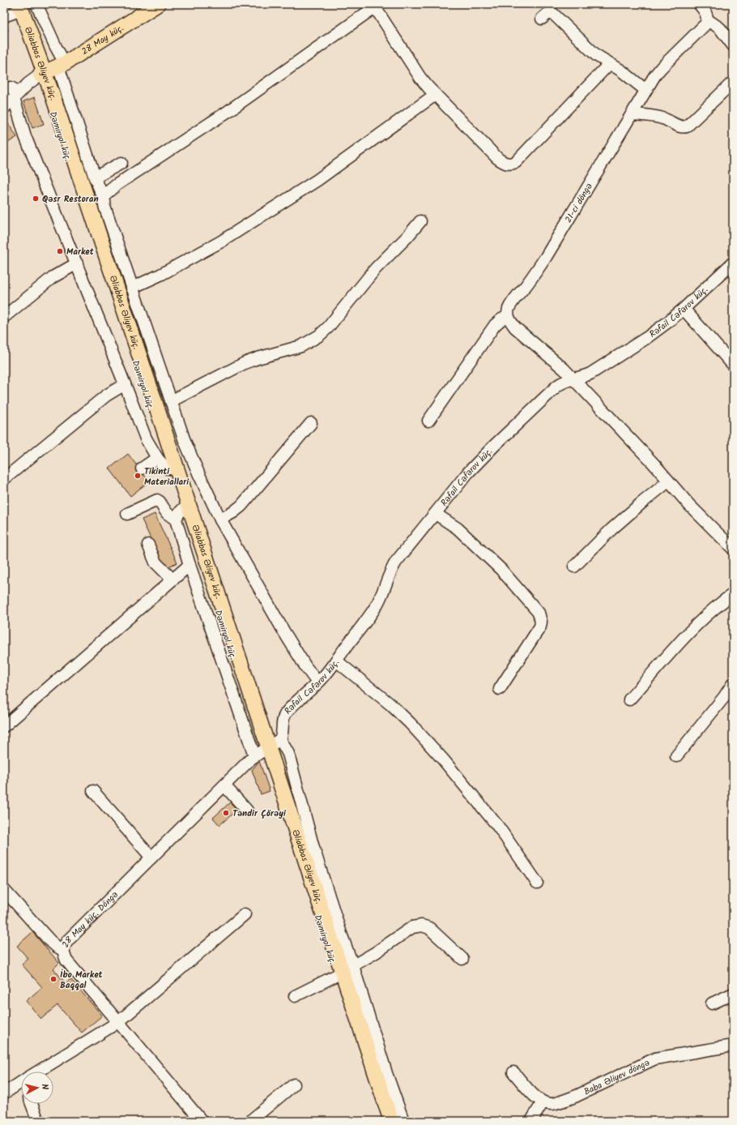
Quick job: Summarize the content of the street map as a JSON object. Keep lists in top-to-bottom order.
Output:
{
  "streets": {
    "main road": ["28 May küç.", "Əliabbas Əliyev küç.", "Dəmiryol küç."],
    "street": [
      "21-ci döngə",
      "Rəfail Cəfərov küç.",
      "28 May küç. Döngə",
      "Baba Əliyev döngə"
    ]
  },
  "crossings": [
    ["28 May küç.", "Əliabbas Əliyev küç."],
    ["28 May küç.", "Dəmiryol küç."],
    ["Əliabbas Əliyev küç.", "Dəmiryol küç."],
    ["Əliabbas Əliyev küç.", "Rəfail Cəfərov küç."],
    ["Əliabbas Əliyev küç.", "28 May küç. Döngə"],
    ["Dəmiryol küç.", "Rəfail Cəfərov küç."],
    ["Dəmiryol küç.", "28 May küç. Döngə"],
    ["Rəfail Cəfərov küç.", "28 May küç. Döngə"]
  ],
  "places": [
    "Qəsr Restoran",
    "Market",
    "Tikinti Materiallari",
    "Təndir Çörəyi",
    "İbo Market Baqqal"
  ],
  "north": "right"
}
